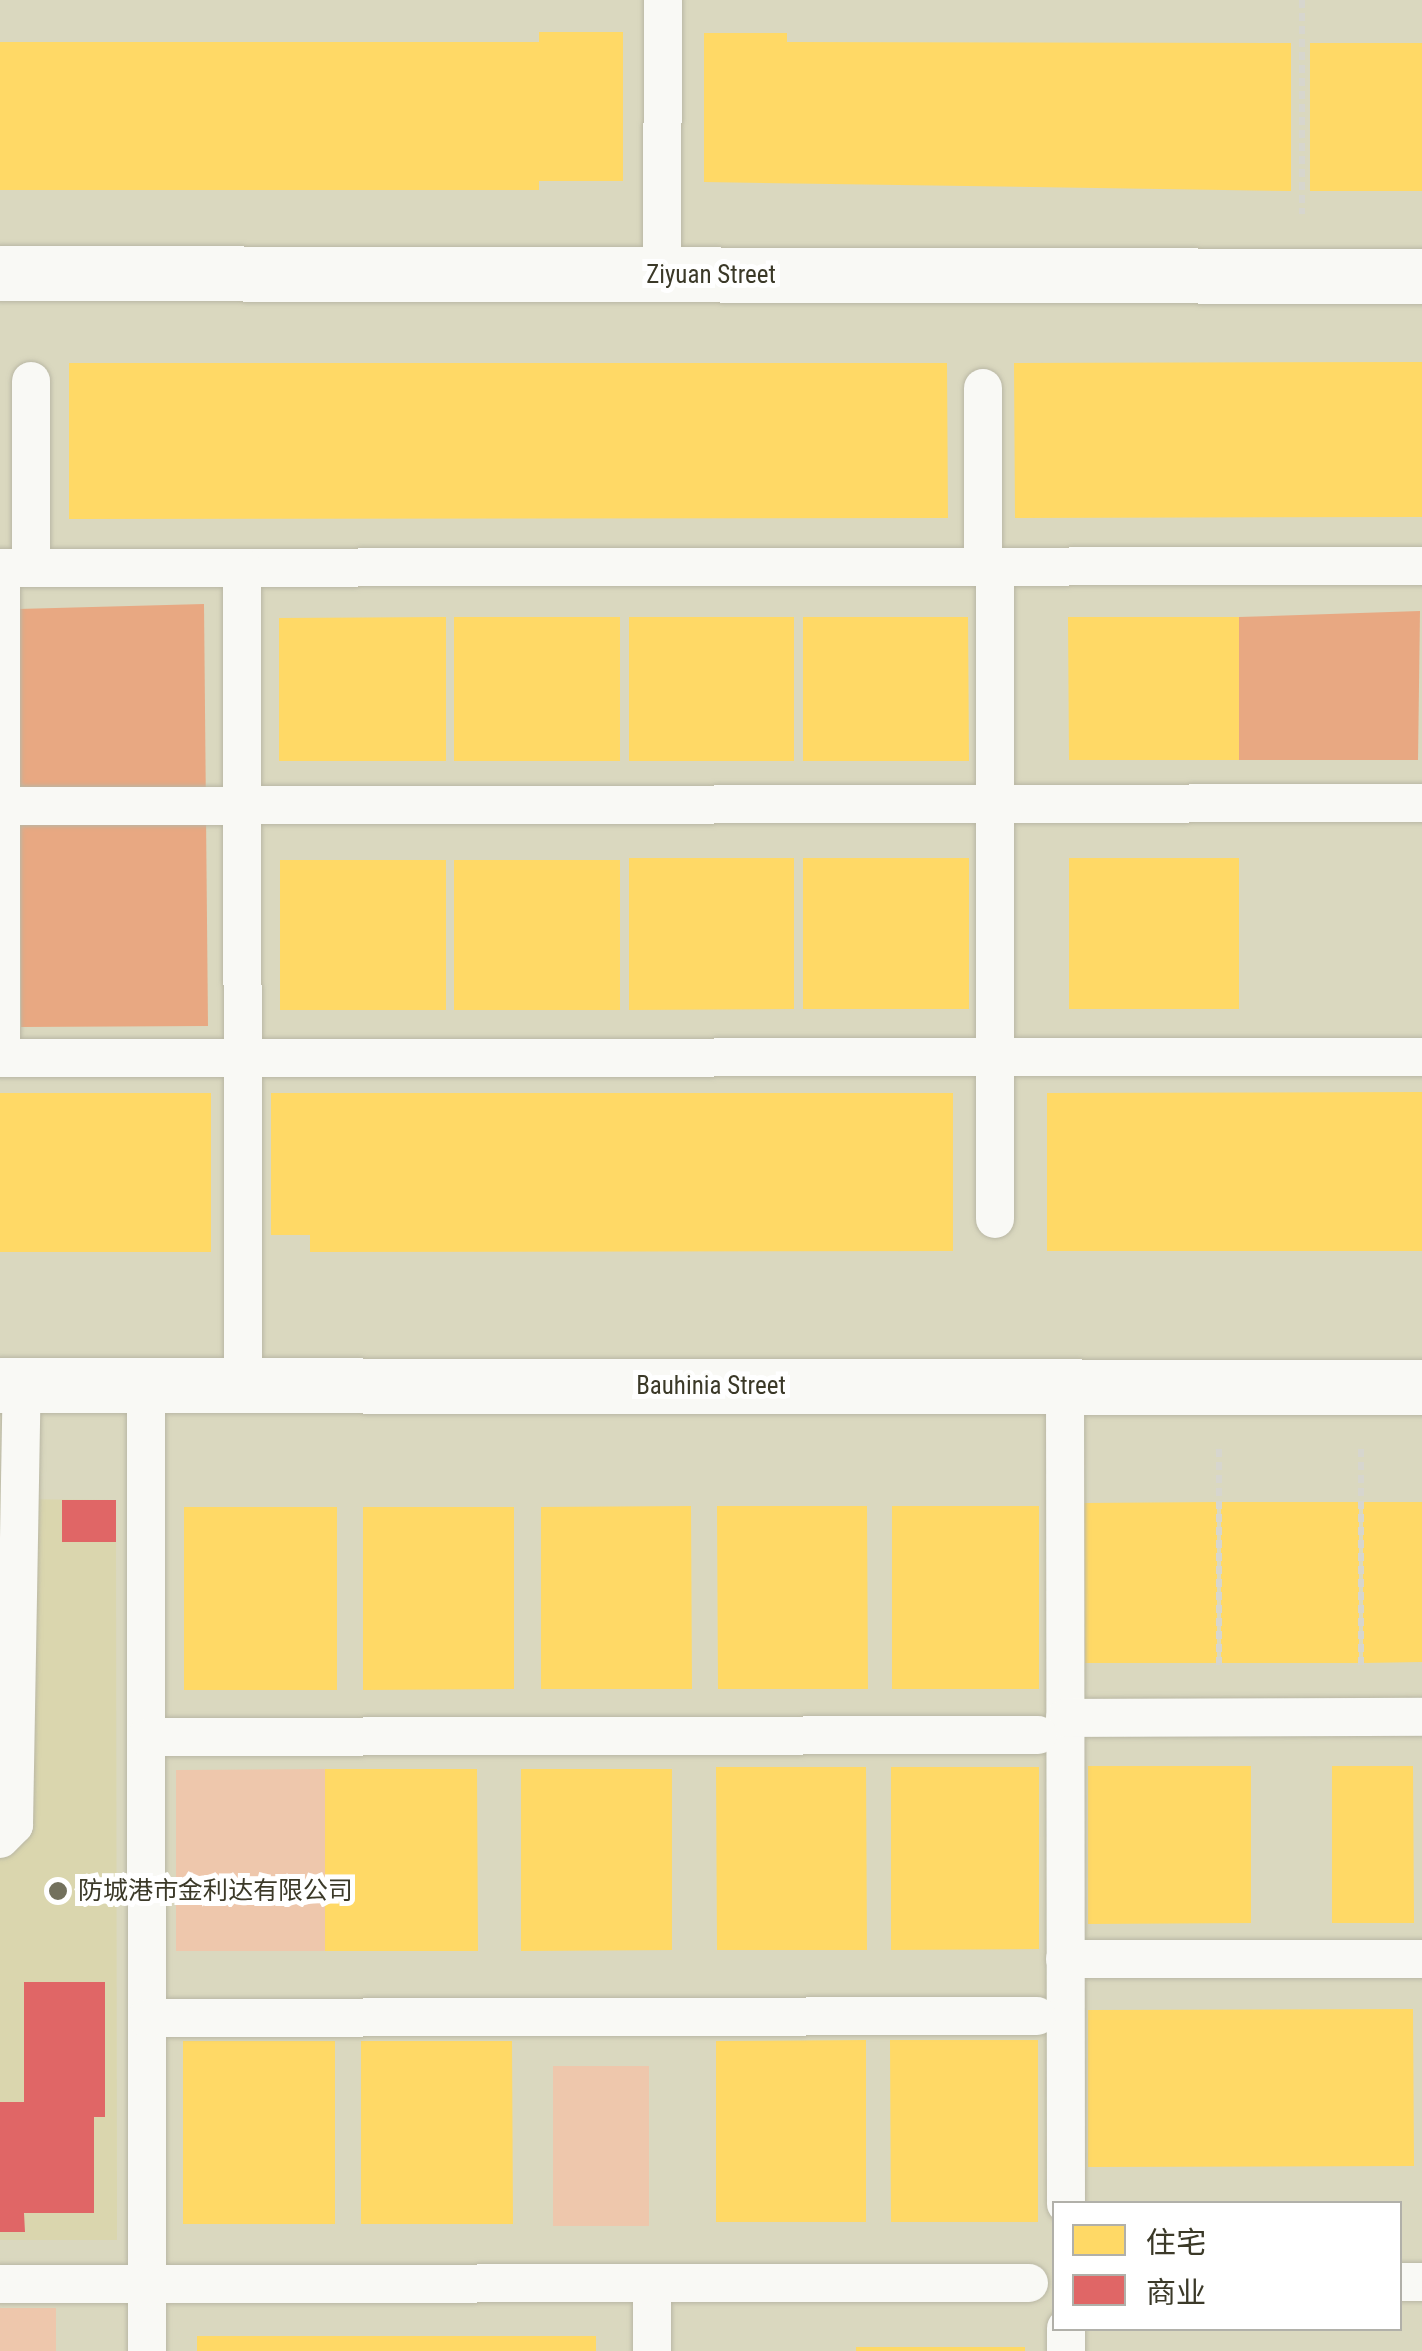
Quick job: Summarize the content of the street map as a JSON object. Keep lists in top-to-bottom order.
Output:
{
  "streets": {
    "street": ["Ziyuan Street", "Bauhinia Street"]
  },
  "places": ["防城港市金利达有限公司"],
  "legend": ["住宅", "商业"]
}
